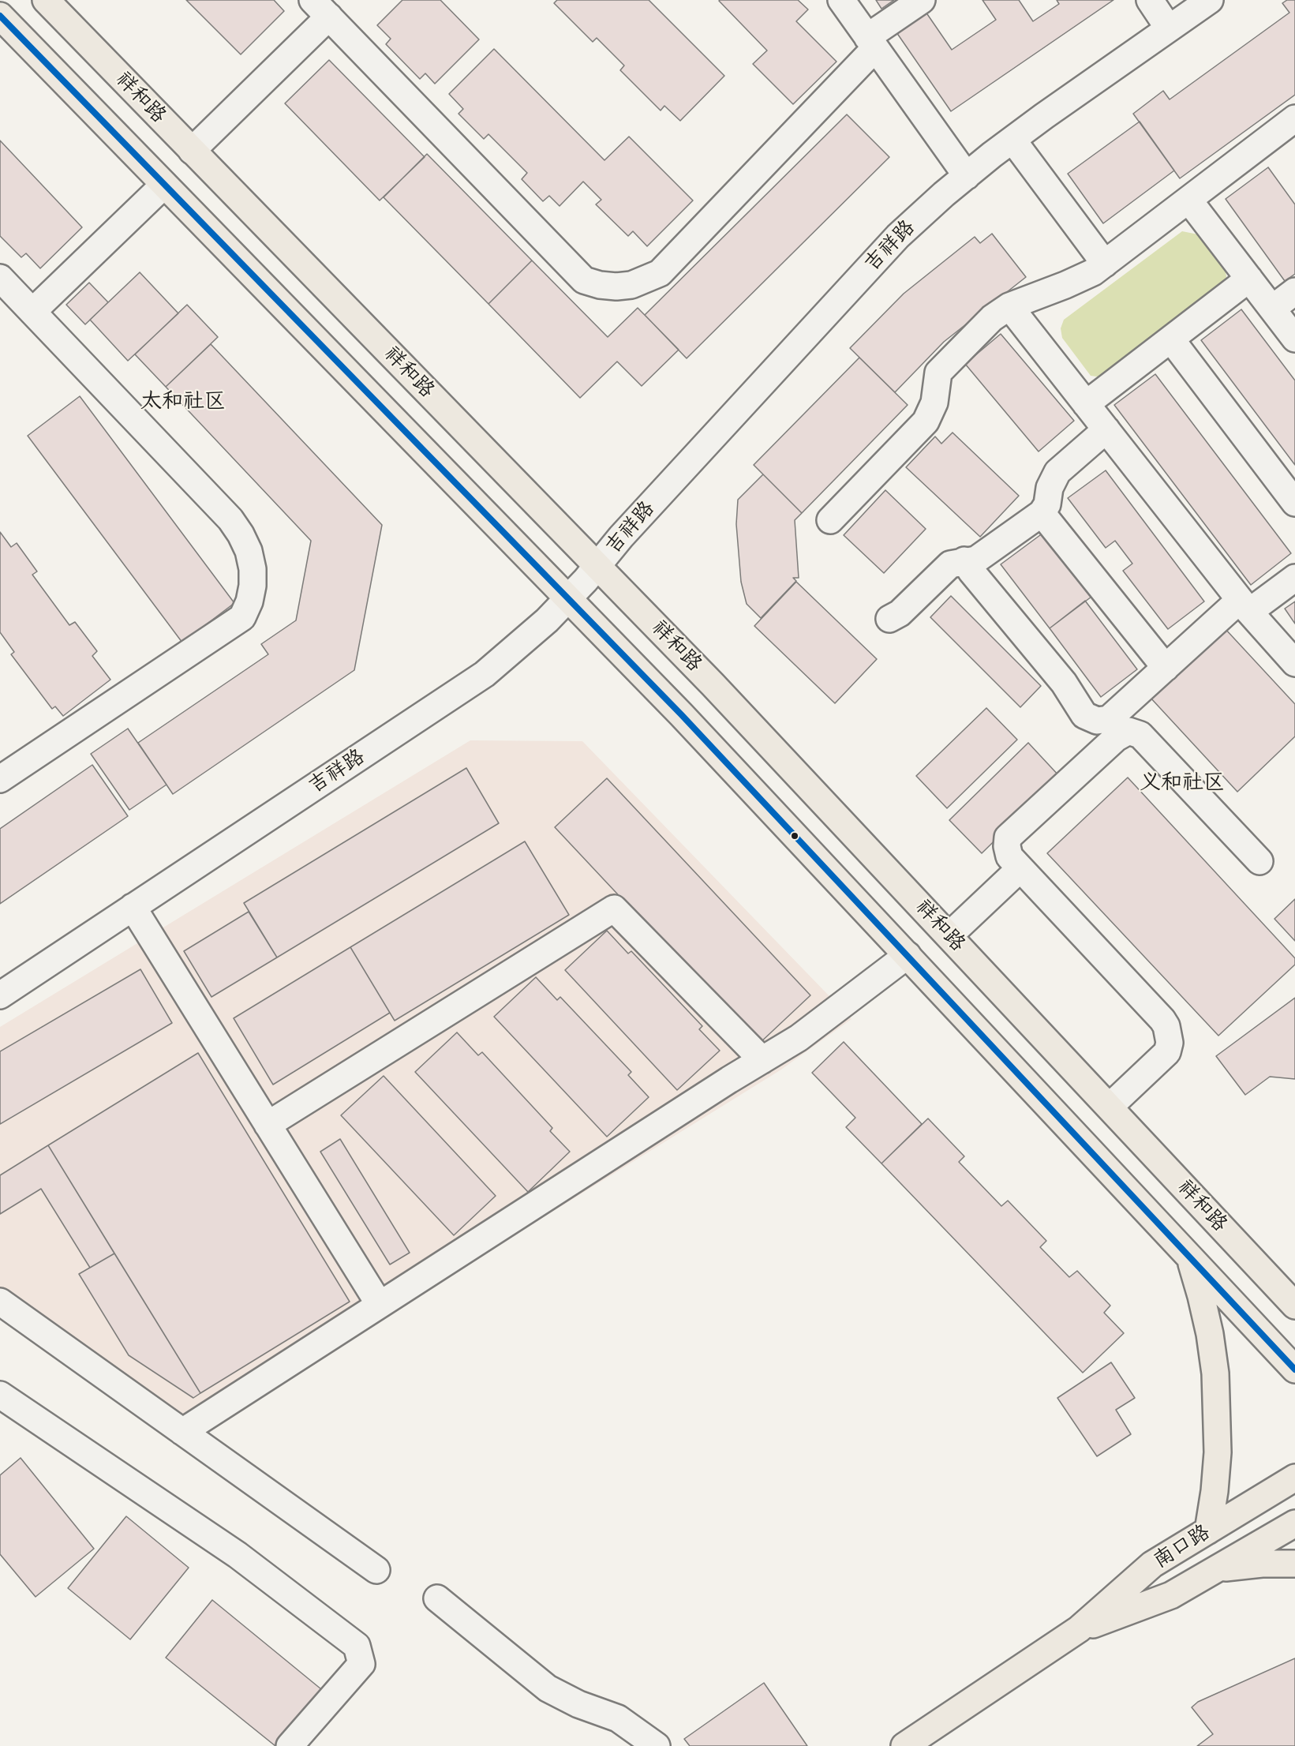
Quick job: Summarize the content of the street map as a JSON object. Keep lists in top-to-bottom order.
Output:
{
  "streets": {
    "main road": ["祥和路", "南口路"],
    "street": ["吉祥路"]
  },
  "crossings": [
    ["祥和路", "吉祥路"]
  ],
  "districts": ["太和社区", "义和社区"]
}
